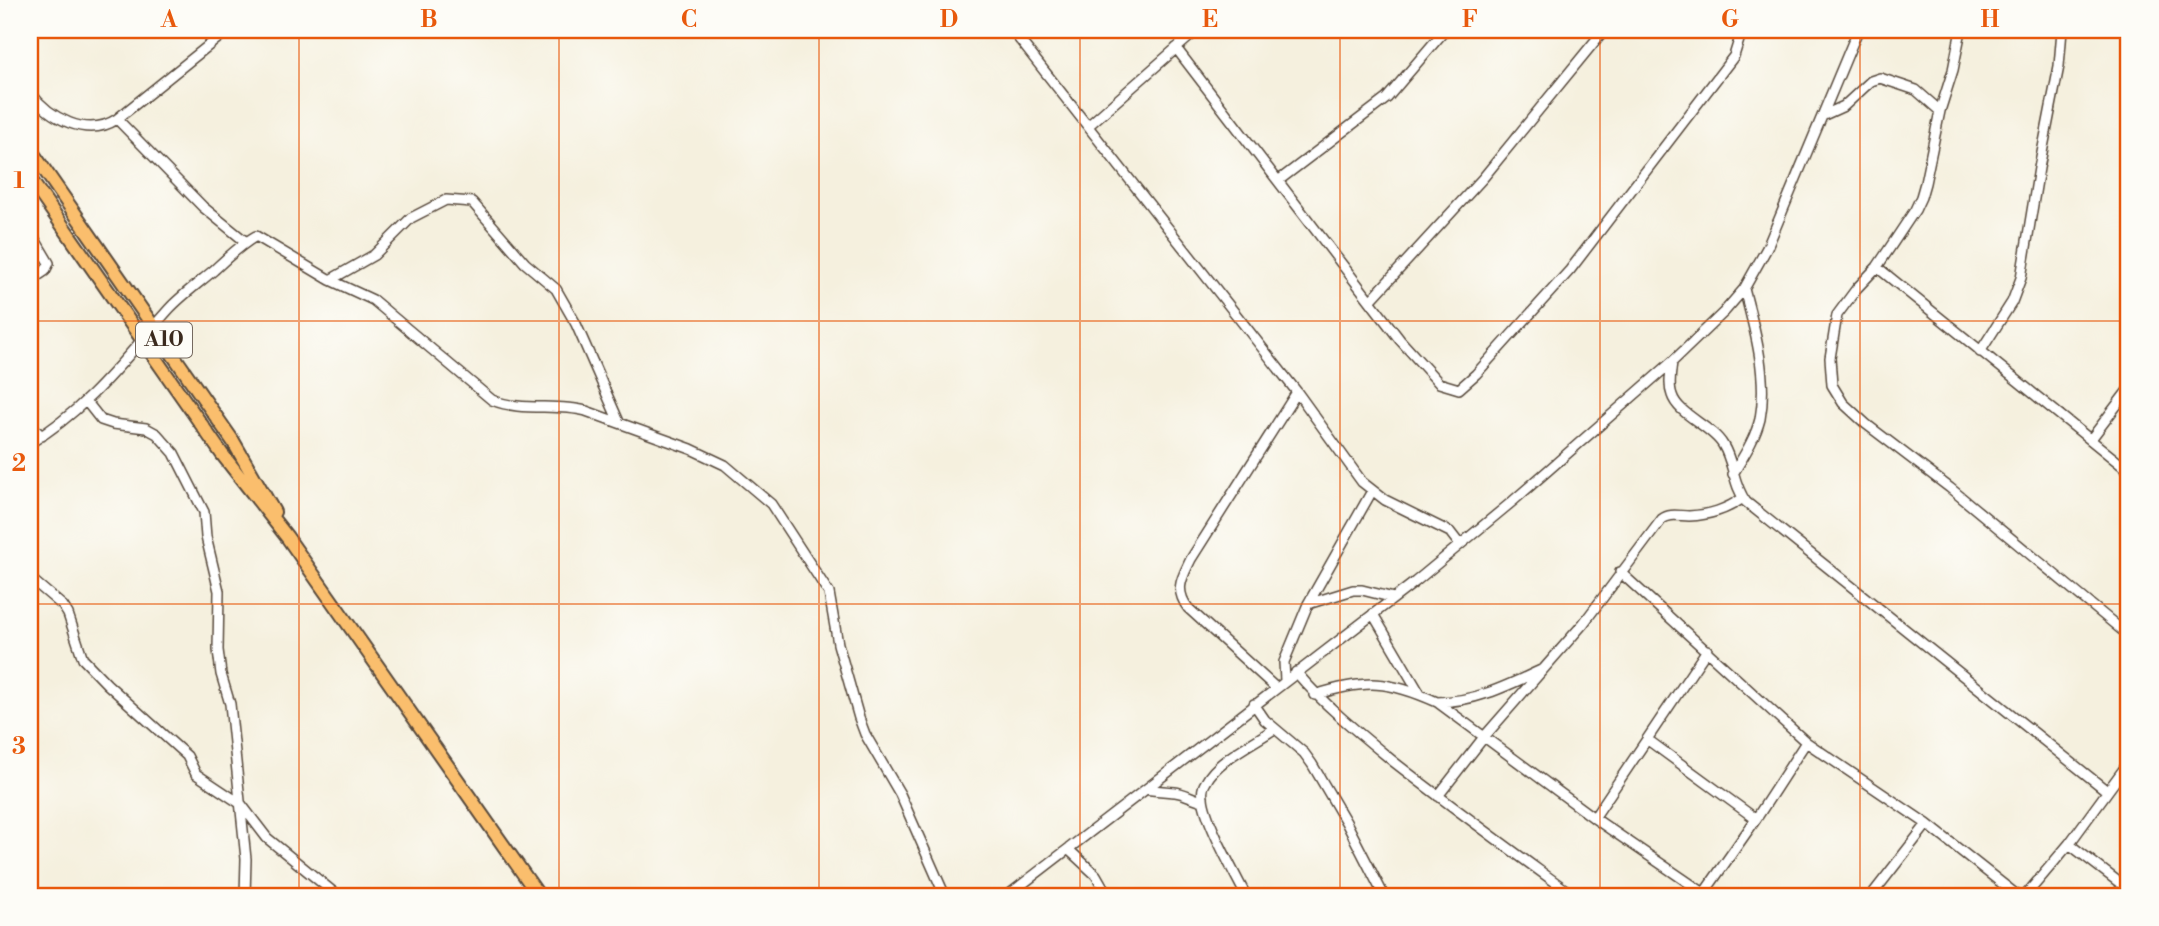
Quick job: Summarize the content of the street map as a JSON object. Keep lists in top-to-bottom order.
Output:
{
  "streets": {
    "main road": ["A10"]
  },
  "grid": {
    "columns": [
      "A",
      "B",
      "C",
      "D",
      "E",
      "F",
      "G",
      "H"
    ],
    "rows": ["1", "2", "3"]
  }
}
